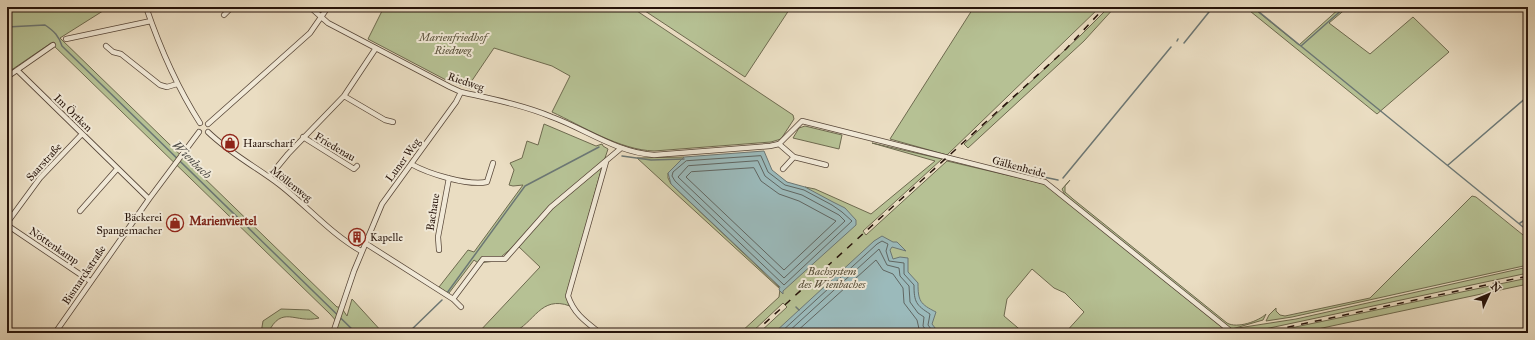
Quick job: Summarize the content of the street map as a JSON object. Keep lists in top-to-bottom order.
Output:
{
  "streets": {
    "street": [
      "Riedweg",
      "Im Örtken",
      "Friedenau",
      "Luner Weg",
      "Saarstraße",
      "Gälkenheide",
      "Möllenweg",
      "Bachaue",
      "Nöttenkamp",
      "Bismarckstraße"
    ]
  },
  "crossings": [
    ["Riedweg", "Friedenau"],
    ["Riedweg", "Luner Weg"],
    ["Riedweg", "Gälkenheide"],
    ["Im Örtken", "Saarstraße"],
    ["Im Örtken", "Bismarckstraße"],
    ["Friedenau", "Möllenweg"],
    ["Luner Weg", "Möllenweg"],
    ["Saarstraße", "Nöttenkamp"],
    ["Möllenweg", "Bismarckstraße"],
    ["Nöttenkamp", "Bismarckstraße"]
  ],
  "districts": ["Marienviertel"],
  "water": ["Wienbach"],
  "parks": ["Marienfriedhof Riedweg", "Bachsystem des Wienbaches"],
  "places": {
    "shop": ["Haarscharf", "Bäckerei Spangemacher"],
    "building": ["Kapelle"]
  },
  "north": "top right"
}
